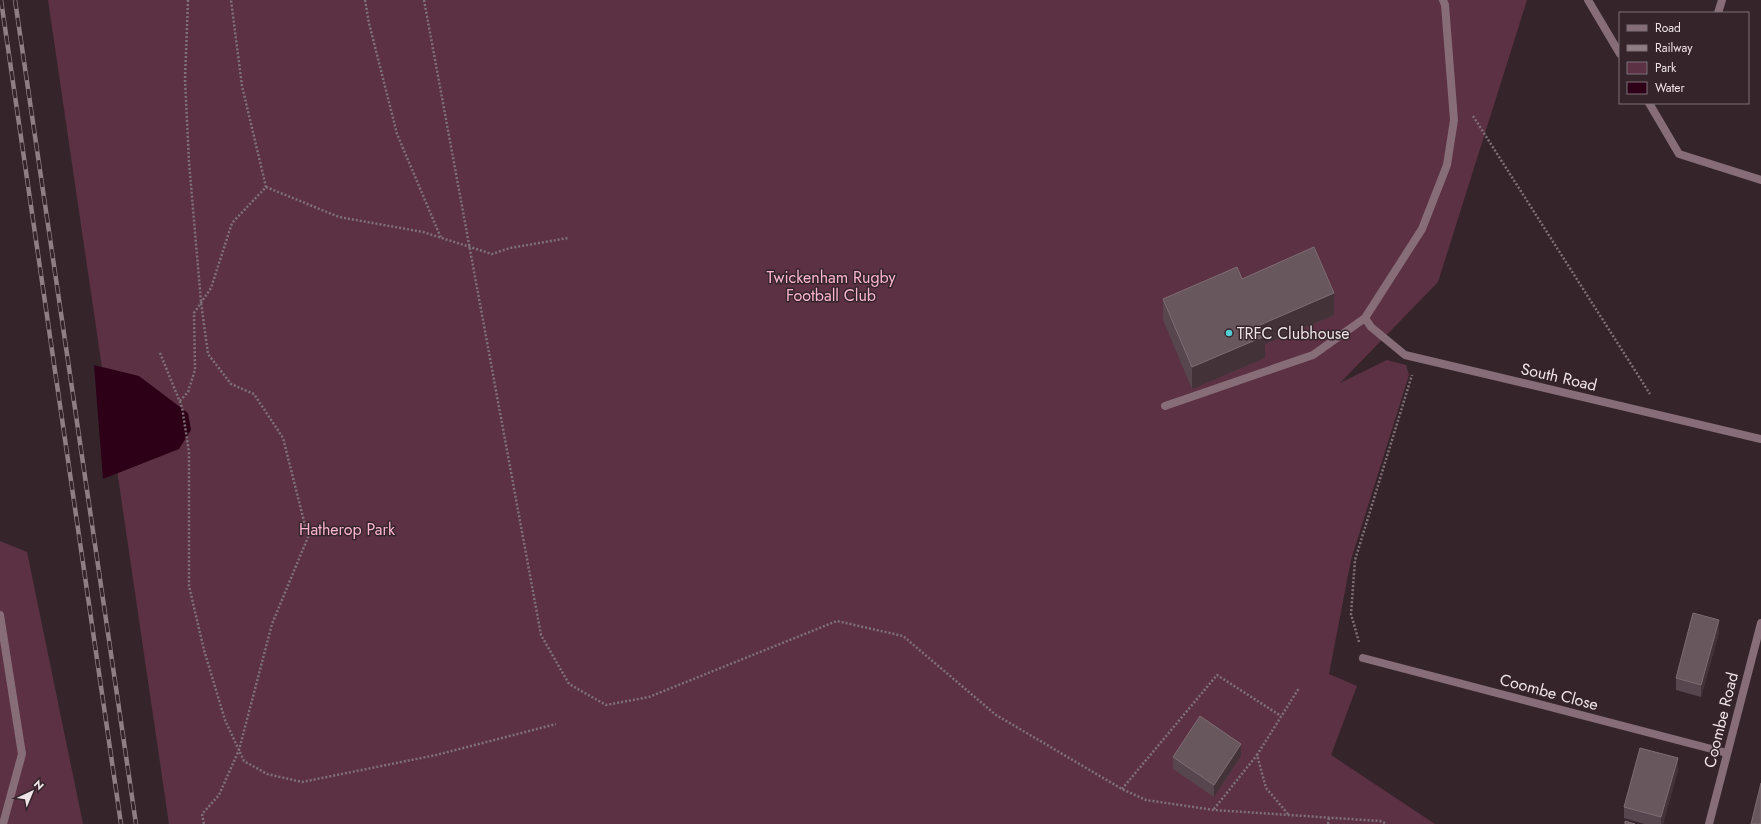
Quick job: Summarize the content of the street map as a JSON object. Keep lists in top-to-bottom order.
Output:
{
  "streets": {
    "street": ["South Road", "Coombe Close", "Coombe Road"]
  },
  "crossings": [
    ["Coombe Close", "Coombe Road"]
  ],
  "parks": ["Twickenham Rugby Football Club", "Hatherop Park"],
  "places": ["TRFC Clubhouse"],
  "legend": [
    "Road",
    "Railway",
    "Park",
    "Water"
  ],
  "north": "top right"
}
